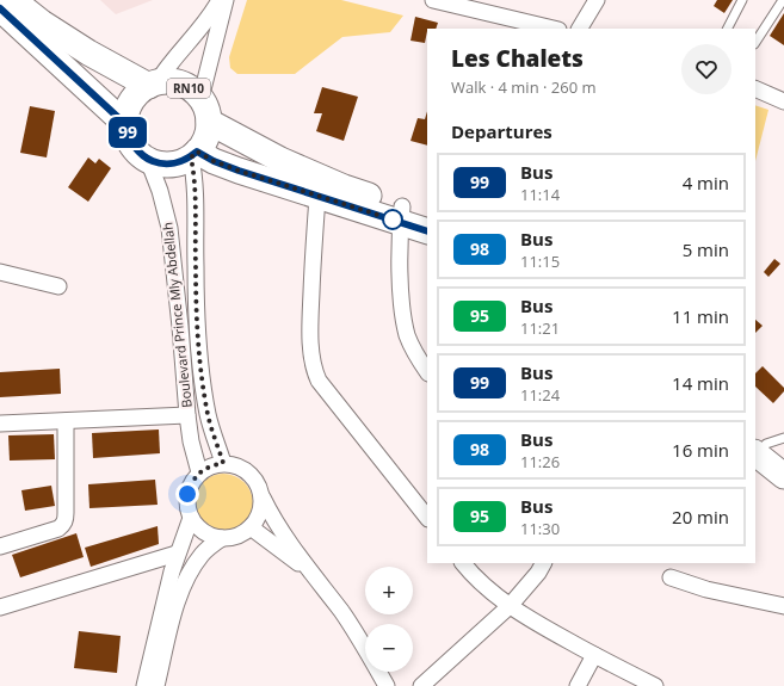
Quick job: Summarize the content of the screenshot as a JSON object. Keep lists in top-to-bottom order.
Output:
{
  "streets": {
    "main road": ["RN10"],
    "street": ["Boulevard Prince Mly Abdellah"]
  },
  "crossings": [
    ["RN10", "Boulevard Prince Mly Abdellah"]
  ],
  "lines": ["bus line 99"],
  "page": {
    "on_map": "99",
    "heading": [
      ["Les Chalets", "Walk · 4 min · 260 m"],
      "Departures"
    ],
    "list": [
      {
        "mark": "99",
        "name": "Bus",
        "note": "11:14",
        "value": "4 min"
      },
      {
        "mark": "98",
        "name": "Bus",
        "note": "11:15",
        "value": "5 min"
      },
      {
        "mark": "95",
        "name": "Bus",
        "note": "11:21",
        "value": "11 min"
      },
      {
        "mark": "99",
        "name": "Bus",
        "note": "11:24",
        "value": "14 min"
      },
      {
        "mark": "98",
        "name": "Bus",
        "note": "11:26",
        "value": "16 min"
      },
      {
        "mark": "95",
        "name": "Bus",
        "note": "11:30",
        "value": "20 min"
      }
    ],
    "map_buttons": ["+", "−"]
  }
}
